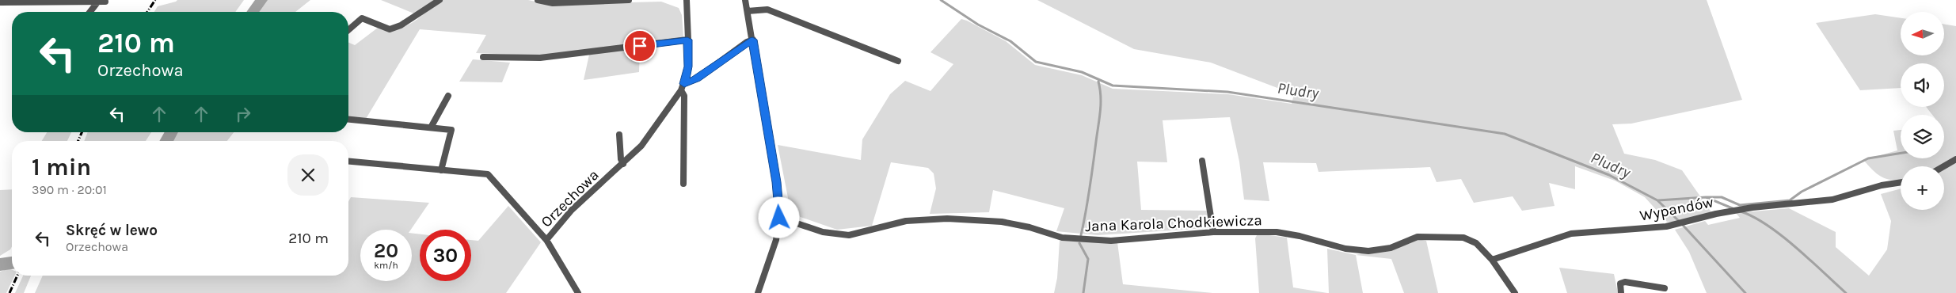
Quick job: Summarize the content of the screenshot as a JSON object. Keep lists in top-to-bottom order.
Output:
{
  "streets": {
    "street": ["Orzechowa", "Wypandów", "Jana Karola Chodkiewicza"]
  },
  "crossings": [
    ["Wypandów", "Jana Karola Chodkiewicza"]
  ],
  "water": ["Pludry"],
  "north": "left",
  "page": {
    "map_buttons": "+",
    "turn": ["210 m", "Orzechowa"],
    "heading": ["1 min", "390 m · 20:01"],
    "list": [
      {
        "name": "Skręć w lewo",
        "note": "Orzechowa",
        "value": "210 m"
      }
    ],
    "speed": "20 km/h",
    "limit": "30"
  }
}
